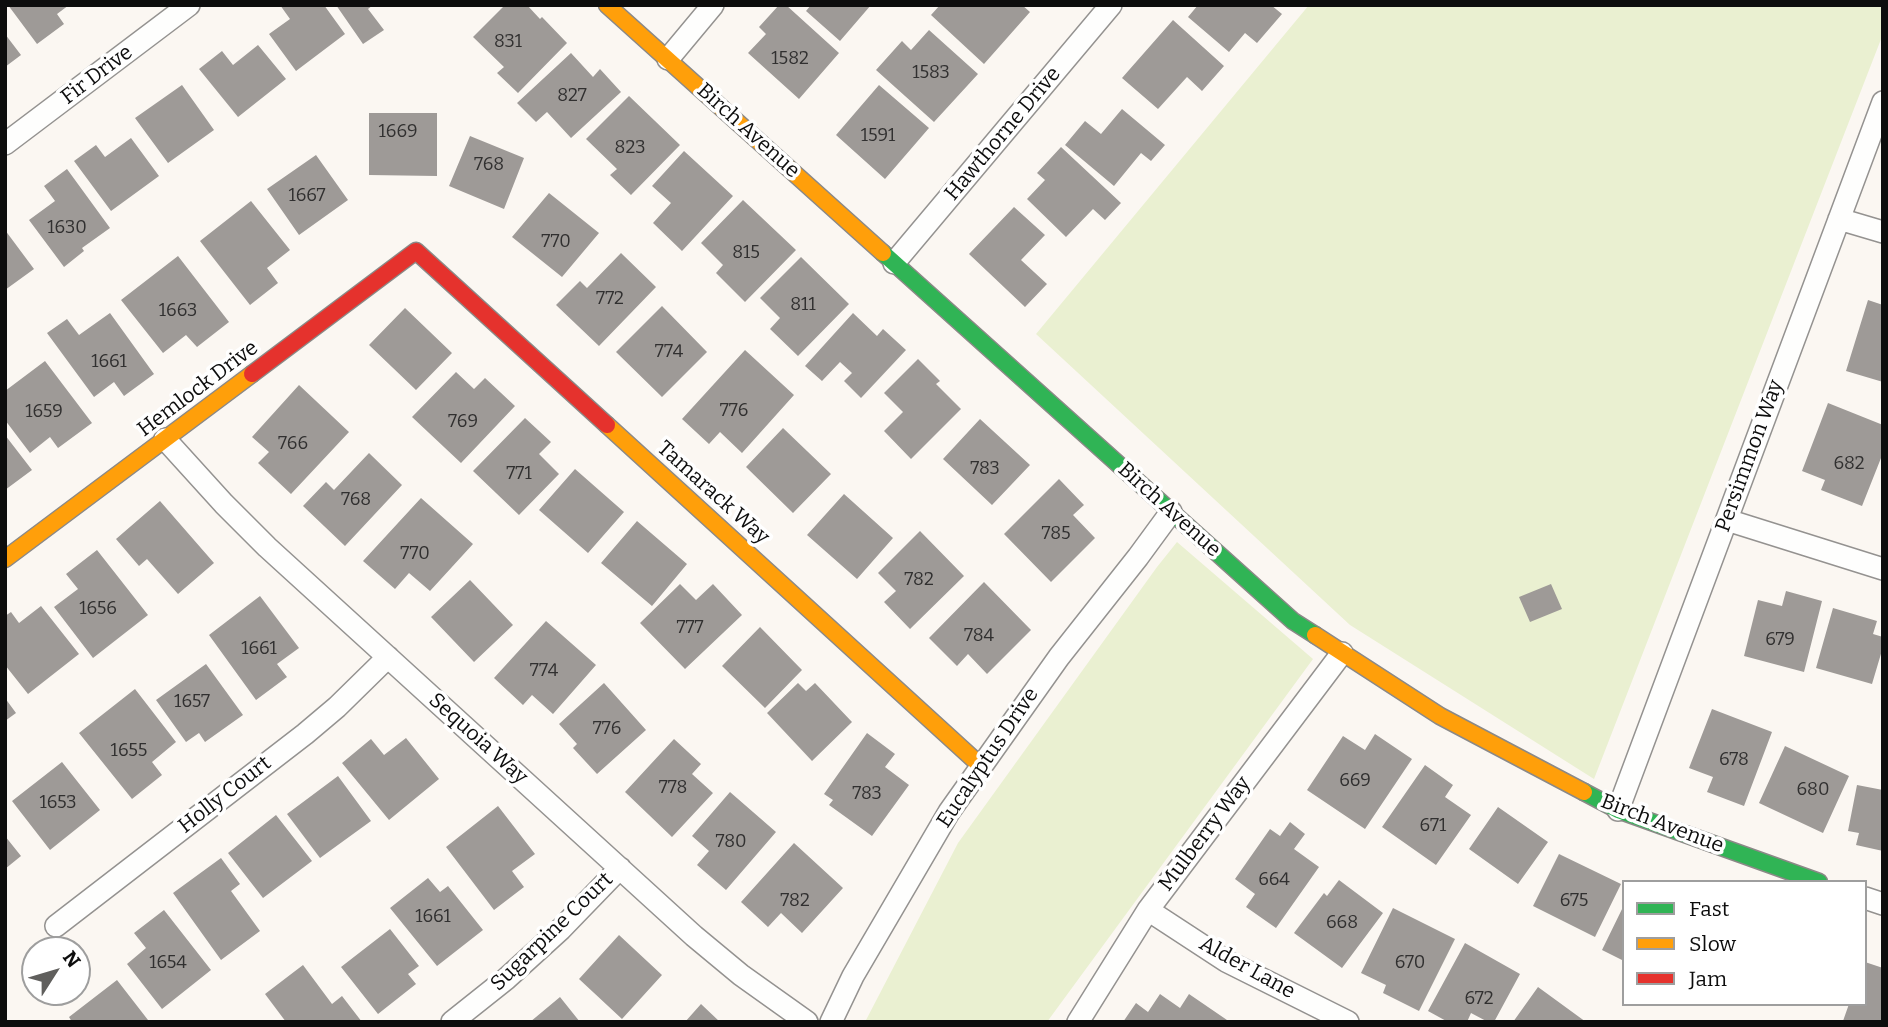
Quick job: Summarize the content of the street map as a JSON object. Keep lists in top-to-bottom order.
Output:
{
  "streets": {
    "street": [
      "Fir Drive",
      "Birch Avenue",
      "Hawthorne Drive",
      "Hemlock Drive",
      "Persimmon Way",
      "Tamarack Way",
      "Sequoia Way",
      "Eucalyptus Drive",
      "Holly Court",
      "Mulberry Way",
      "Sugarpine Court",
      "Alder Lane"
    ]
  },
  "crossings": [
    ["Birch Avenue", "Hawthorne Drive"],
    ["Birch Avenue", "Persimmon Way"],
    ["Birch Avenue", "Eucalyptus Drive"],
    ["Birch Avenue", "Mulberry Way"],
    ["Hemlock Drive", "Tamarack Way"],
    ["Hemlock Drive", "Sequoia Way"],
    ["Tamarack Way", "Eucalyptus Drive"],
    ["Sequoia Way", "Holly Court"],
    ["Sequoia Way", "Sugarpine Court"],
    ["Mulberry Way", "Alder Lane"]
  ],
  "house_numbers": [
    "831",
    "1582",
    "1583",
    "827",
    "1669",
    "1591",
    "823",
    "768",
    "1667",
    "1630",
    "770",
    "815",
    "772",
    "811",
    "1663",
    "774",
    "1661",
    "776",
    "1659",
    "769",
    "766",
    "682",
    "783",
    "771",
    "768",
    "785",
    "770",
    "782",
    "1656",
    "777",
    "784",
    "679",
    "1661",
    "774",
    "1657",
    "776",
    "1655",
    "678",
    "669",
    "778",
    "680",
    "783",
    "1653",
    "671",
    "780",
    "664",
    "782",
    "675",
    "1661",
    "668",
    "1654",
    "670",
    "672"
  ],
  "legend": ["Fast", "Slow", "Jam"],
  "north": "top right"
}
